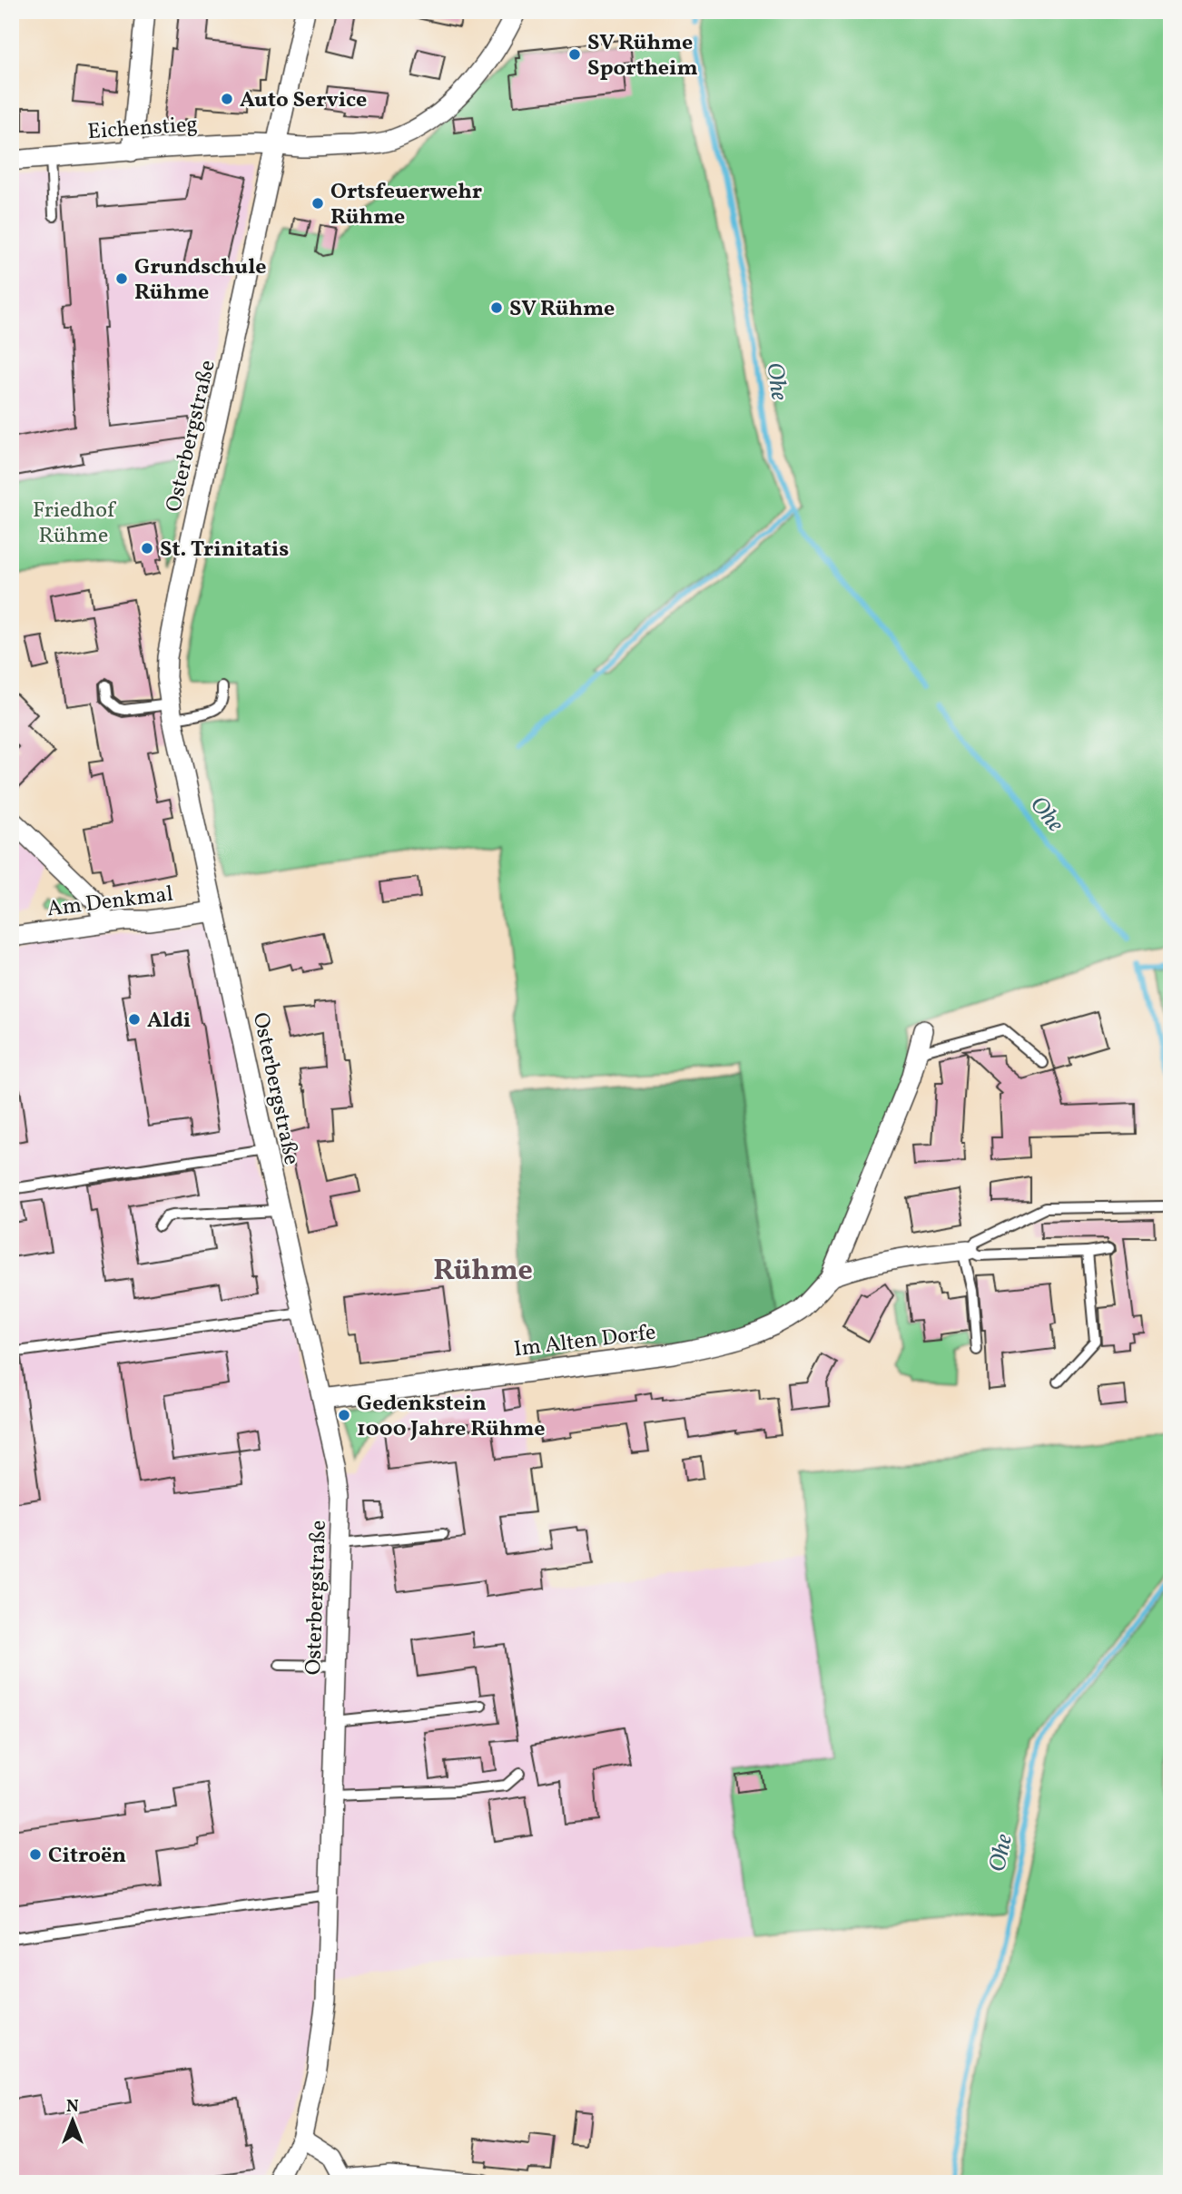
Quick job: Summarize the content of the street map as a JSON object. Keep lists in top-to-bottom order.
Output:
{
  "streets": {
    "street": [
      "Eichenstieg",
      "Osterbergstraße",
      "Am Denkmal",
      "Im Alten Dorfe"
    ]
  },
  "crossings": [
    ["Eichenstieg", "Osterbergstraße"],
    ["Osterbergstraße", "Am Denkmal"],
    ["Osterbergstraße", "Im Alten Dorfe"]
  ],
  "districts": ["Rühme"],
  "water": ["Ohe"],
  "parks": ["Friedhof Rühme"],
  "places": [
    "SV Rühme Sportheim",
    "Auto Service",
    "Ortsfeuerwehr Rühme",
    "Grundschule Rühme",
    "SV Rühme",
    "St. Trinitatis",
    "Aldi",
    "Gedenkstein 1000 Jahre Rühme",
    "Citroën"
  ],
  "north": "top"
}
